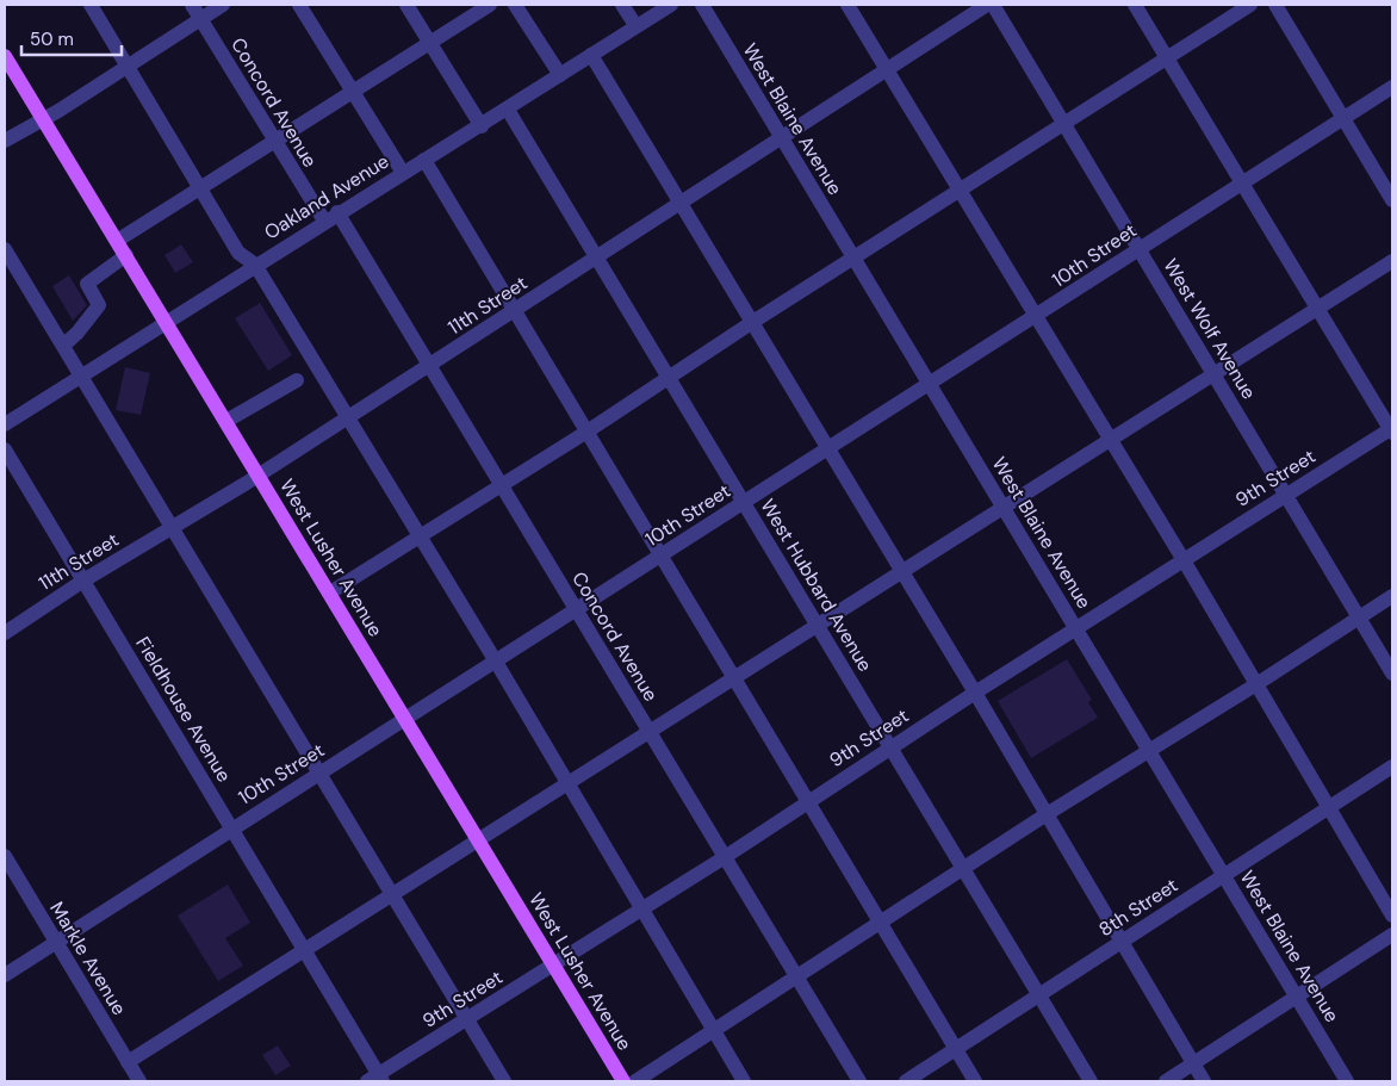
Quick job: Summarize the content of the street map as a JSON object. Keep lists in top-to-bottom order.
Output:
{
  "streets": {
    "main road": ["West Lusher Avenue"],
    "street": [
      "Concord Avenue",
      "West Blaine Avenue",
      "Oakland Avenue",
      "10th Street",
      "11th Street",
      "West Wolf Avenue",
      "9th Street",
      "West Hubbard Avenue",
      "Fieldhouse Avenue",
      "8th Street",
      "Markle Avenue"
    ]
  },
  "crossings": [
    ["Concord Avenue", "Oakland Avenue"],
    ["Concord Avenue", "10th Street"],
    ["Concord Avenue", "11th Street"],
    ["Concord Avenue", "9th Street"],
    ["West Blaine Avenue", "10th Street"],
    ["West Blaine Avenue", "11th Street"],
    ["West Blaine Avenue", "9th Street"],
    ["West Blaine Avenue", "8th Street"],
    ["Oakland Avenue", "West Lusher Avenue"],
    ["Oakland Avenue", "West Hubbard Avenue"],
    ["10th Street", "West Wolf Avenue"],
    ["10th Street", "West Lusher Avenue"],
    ["10th Street", "West Hubbard Avenue"],
    ["10th Street", "Fieldhouse Avenue"],
    ["10th Street", "Markle Avenue"],
    ["11th Street", "West Lusher Avenue"],
    ["11th Street", "West Hubbard Avenue"],
    ["11th Street", "Fieldhouse Avenue"],
    ["West Wolf Avenue", "9th Street"],
    ["9th Street", "West Lusher Avenue"],
    ["9th Street", "West Hubbard Avenue"],
    ["9th Street", "Fieldhouse Avenue"],
    ["West Hubbard Avenue", "8th Street"]
  ],
  "scale_bar": "50 m"
}
